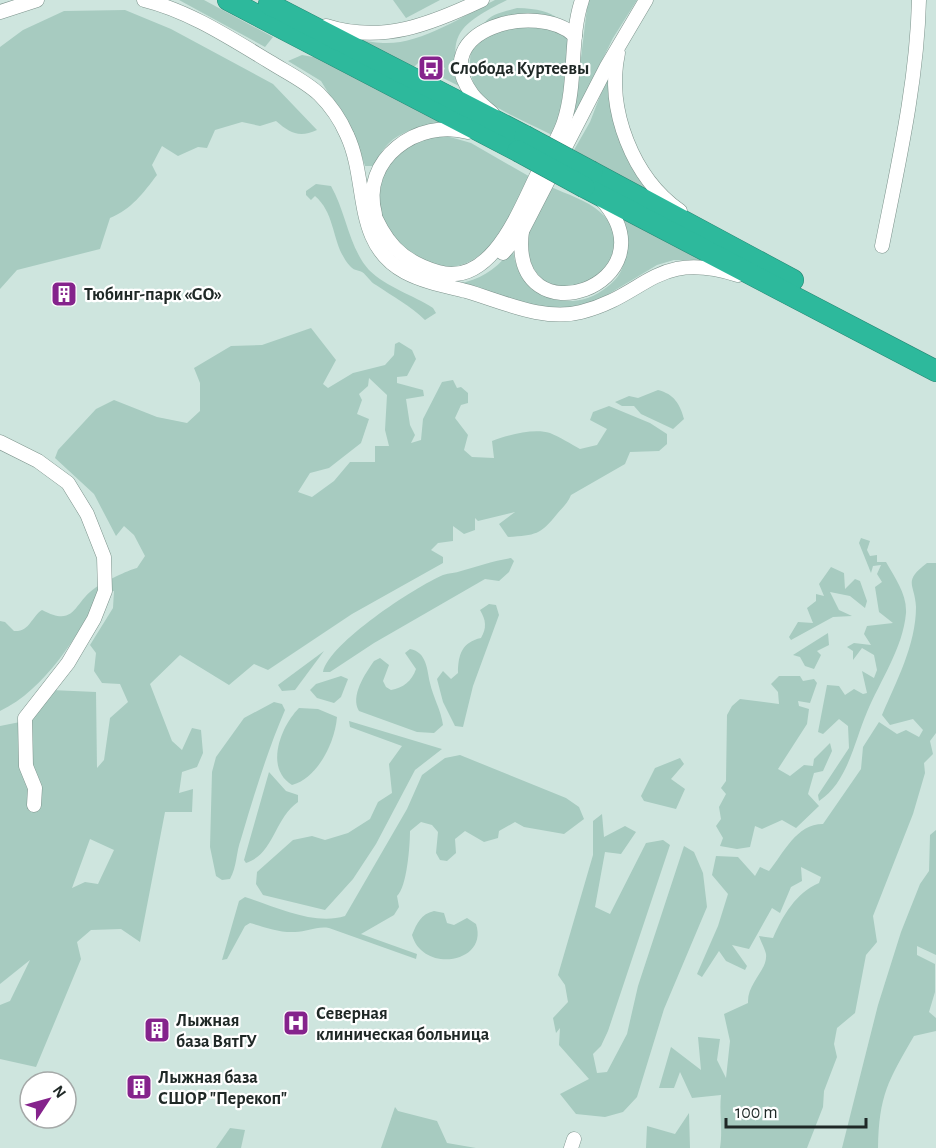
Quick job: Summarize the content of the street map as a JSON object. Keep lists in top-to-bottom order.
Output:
{
  "places": {
    "bus stop": ["Слобода Куртеевы"],
    "building": ["Тюбинг-парк «GO»", "Лыжная база ВятГУ", "Лыжная база СШОР \"Перекоп\""],
    "hospital": ["Северная клиническая больница"]
  },
  "scale_bar": "100 m",
  "north": "top right"
}
